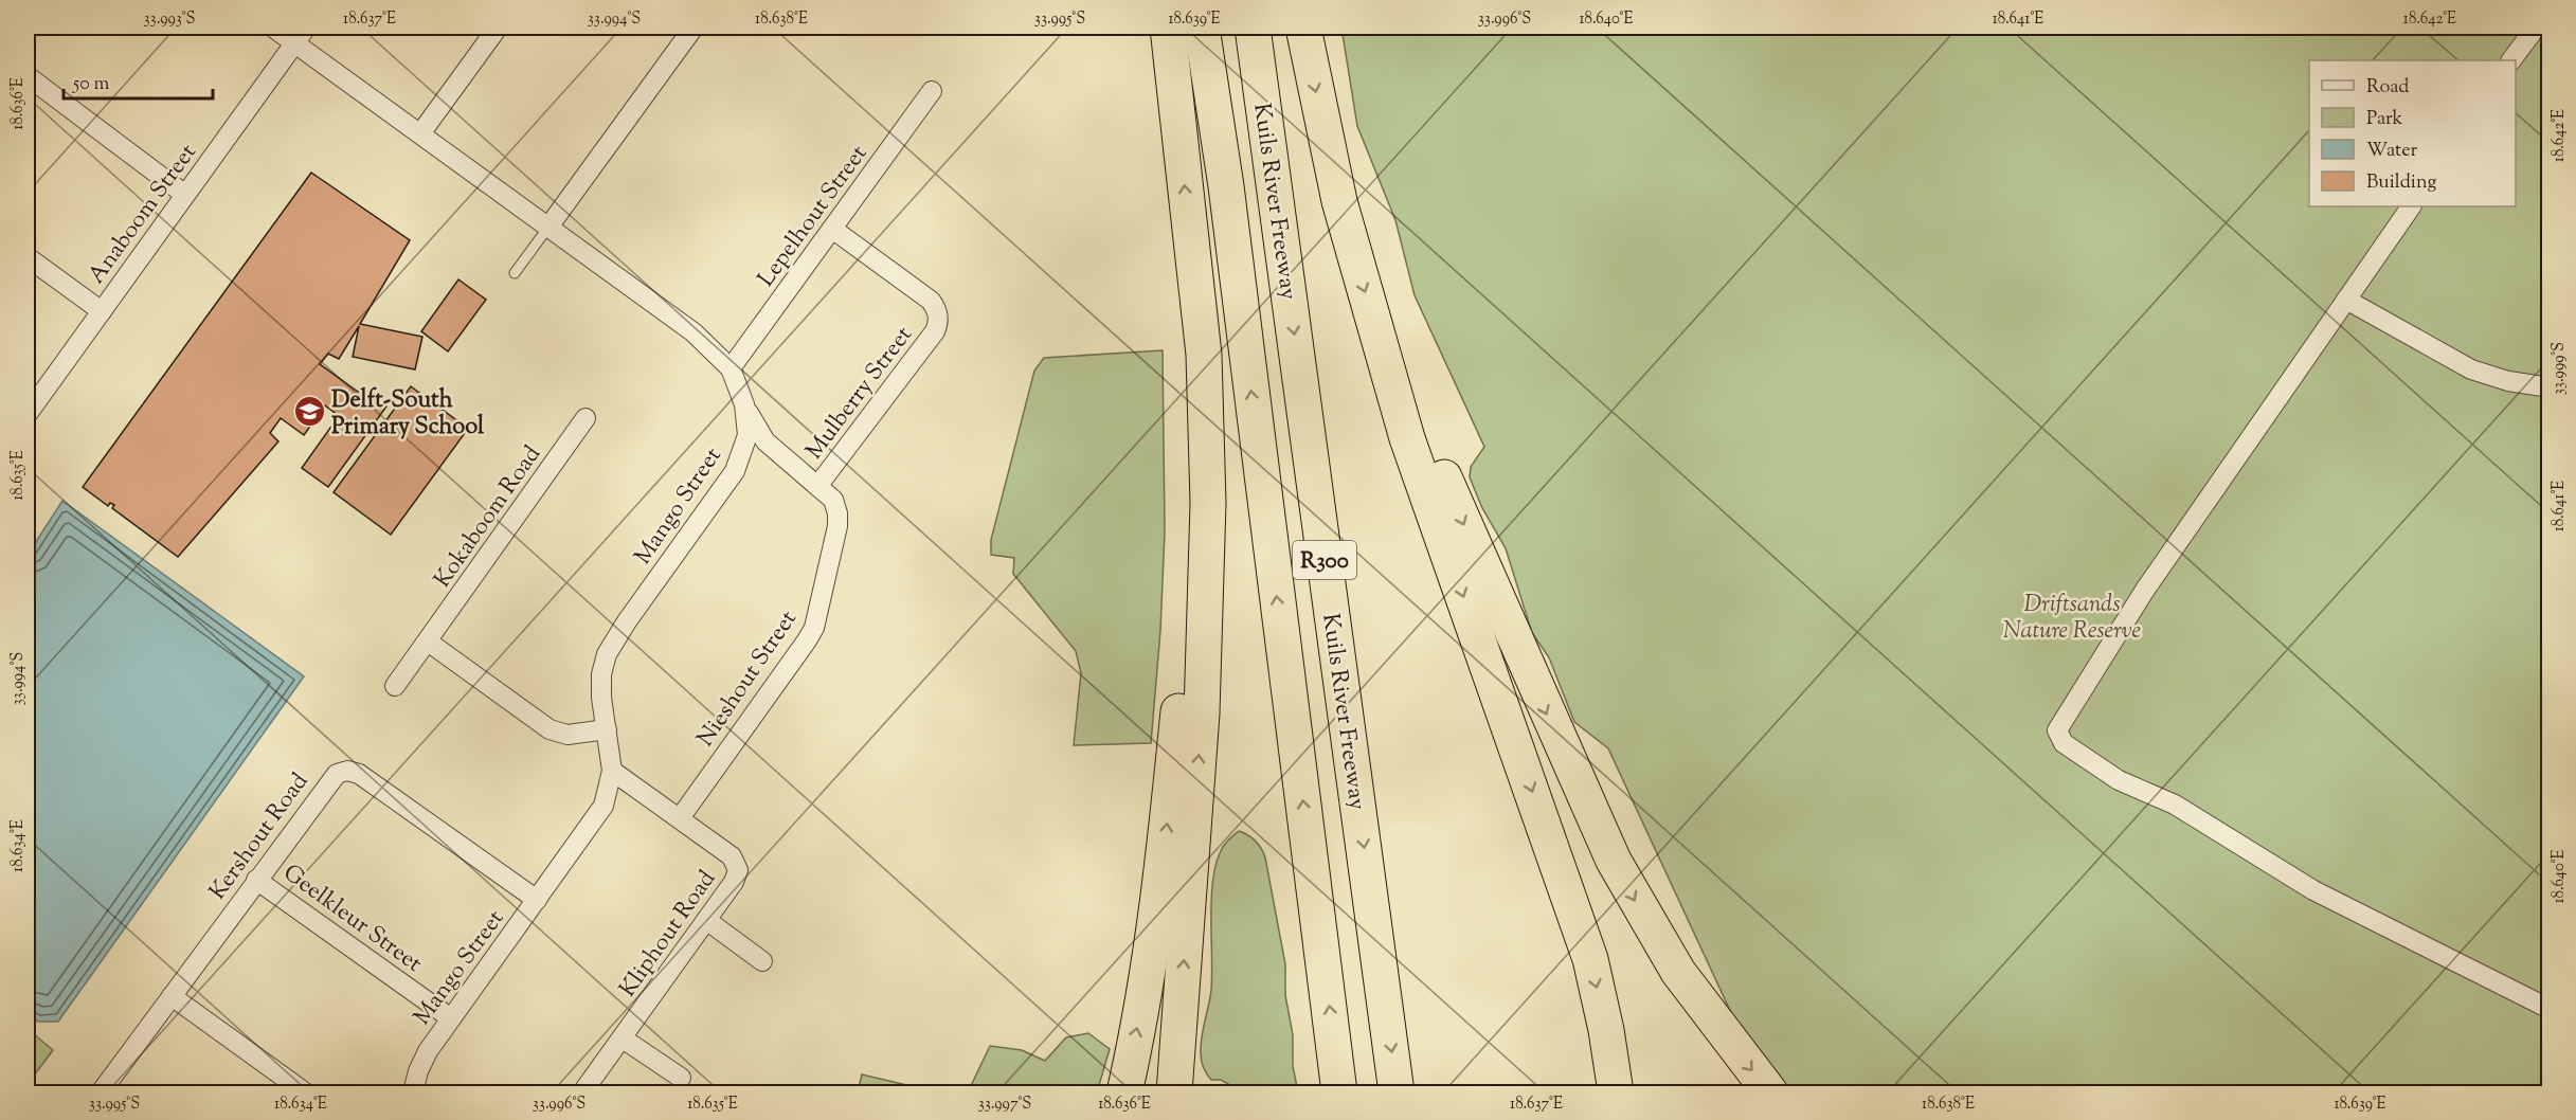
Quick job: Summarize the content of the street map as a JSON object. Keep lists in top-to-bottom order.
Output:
{
  "streets": {
    "highway": ["Kuils River Freeway", "R300"],
    "street": [
      "Anaboom Street",
      "Lepelhout Street",
      "Mulberry Street",
      "Mango Street",
      "Kokaboom Road",
      "Nieshout Street",
      "Kershout Road",
      "Geelkleur Street",
      "Kliphout Road"
    ]
  },
  "crossings": [
    ["Anaboom Street", "Mango Street"],
    ["Lepelhout Street", "Mulberry Street"],
    ["Lepelhout Street", "Mango Street"],
    ["Mulberry Street", "Nieshout Street"],
    ["Mango Street", "Nieshout Street"],
    ["Mango Street", "Kershout Road"],
    ["Mango Street", "Geelkleur Street"],
    ["Mango Street", "Kliphout Road"],
    ["Nieshout Street", "Kliphout Road"],
    ["Kershout Road", "Geelkleur Street"]
  ],
  "parks": ["Driftsands Nature Reserve"],
  "places": {
    "school or university": ["Delft-South Primary School"]
  },
  "legend": [
    "Road",
    "Park",
    "Water",
    "Building"
  ],
  "scale_bar": "50 m",
  "coordinates": [
    "33.993°S",
    "18.637°E",
    "33.994°S",
    "18.638°E",
    "33.995°S",
    "18.639°E",
    "33.996°S",
    "18.640°E",
    "18.641°E",
    "18.642°E",
    "18.636°E",
    "33.999°S",
    "18.635°E",
    "18.634°E",
    "33.997°S"
  ]
}
